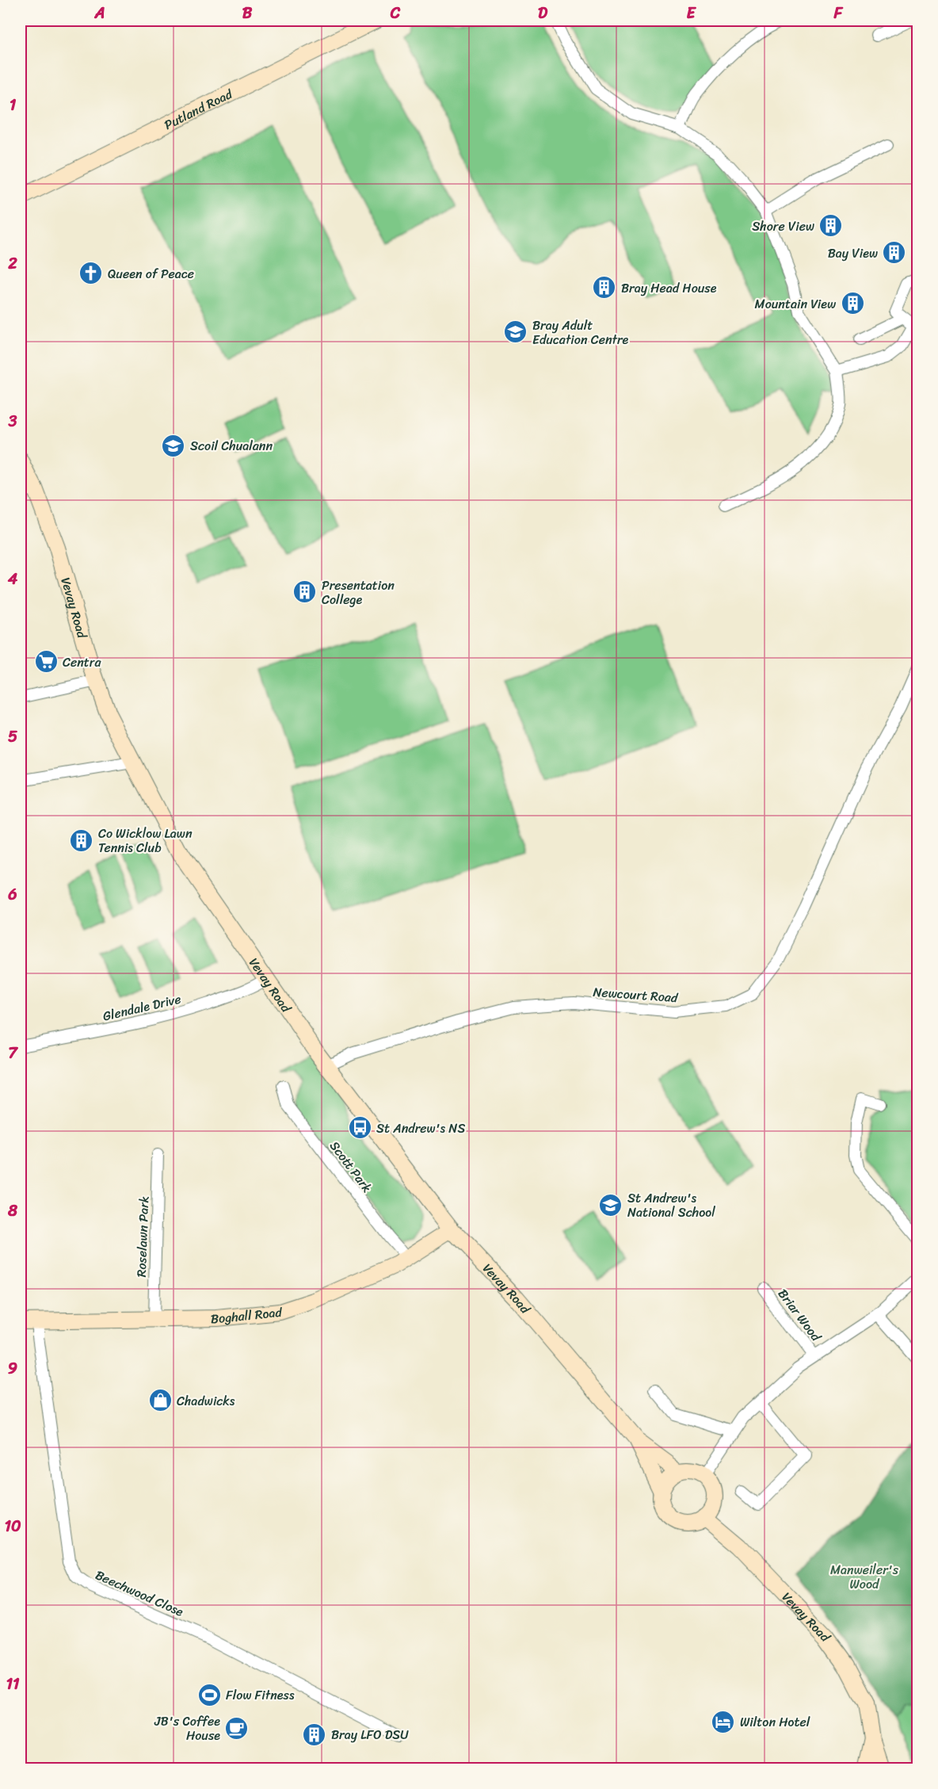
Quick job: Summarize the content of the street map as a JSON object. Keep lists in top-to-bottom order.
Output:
{
  "streets": {
    "main road": ["Putland Road", "Vevay Road", "Boghall Road"],
    "street": [
      "Newcourt Road",
      "Glendale Drive",
      "Scott Park",
      "Roselawn Park",
      "Briar Wood",
      "Beechwood Close"
    ]
  },
  "crossings": [
    ["Vevay Road", "Newcourt Road"],
    ["Vevay Road", "Glendale Drive"],
    ["Vevay Road", "Boghall Road"],
    ["Vevay Road", "Briar Wood"],
    ["Scott Park", "Boghall Road"],
    ["Roselawn Park", "Boghall Road"],
    ["Boghall Road", "Beechwood Close"]
  ],
  "parks": ["Manweiler's Wood"],
  "places": {
    "building": [
      "Shore View",
      "Bay View",
      "Bray Head House",
      "Mountain View",
      "Presentation College",
      "Co Wicklow Lawn Tennis Club",
      "Bray LFO DSU"
    ],
    "church": ["Queen of Peace"],
    "school or university": ["Bray Adult Education Centre", "Scoil Chualann", "St Andrew's National School"],
    "supermarket": ["Centra"],
    "bus stop": ["St Andrew's NS"],
    "shop": ["Chadwicks"],
    "sports": ["Flow Fitness"],
    "hotel": ["Wilton Hotel"],
    "cafe": ["JB's Coffee House"]
  },
  "grid": {
    "columns": [
      "A",
      "B",
      "C",
      "D",
      "E",
      "F"
    ],
    "rows": [
      "1",
      "2",
      "3",
      "4",
      "5",
      "6",
      "7",
      "8",
      "9",
      "10",
      "11"
    ]
  }
}
